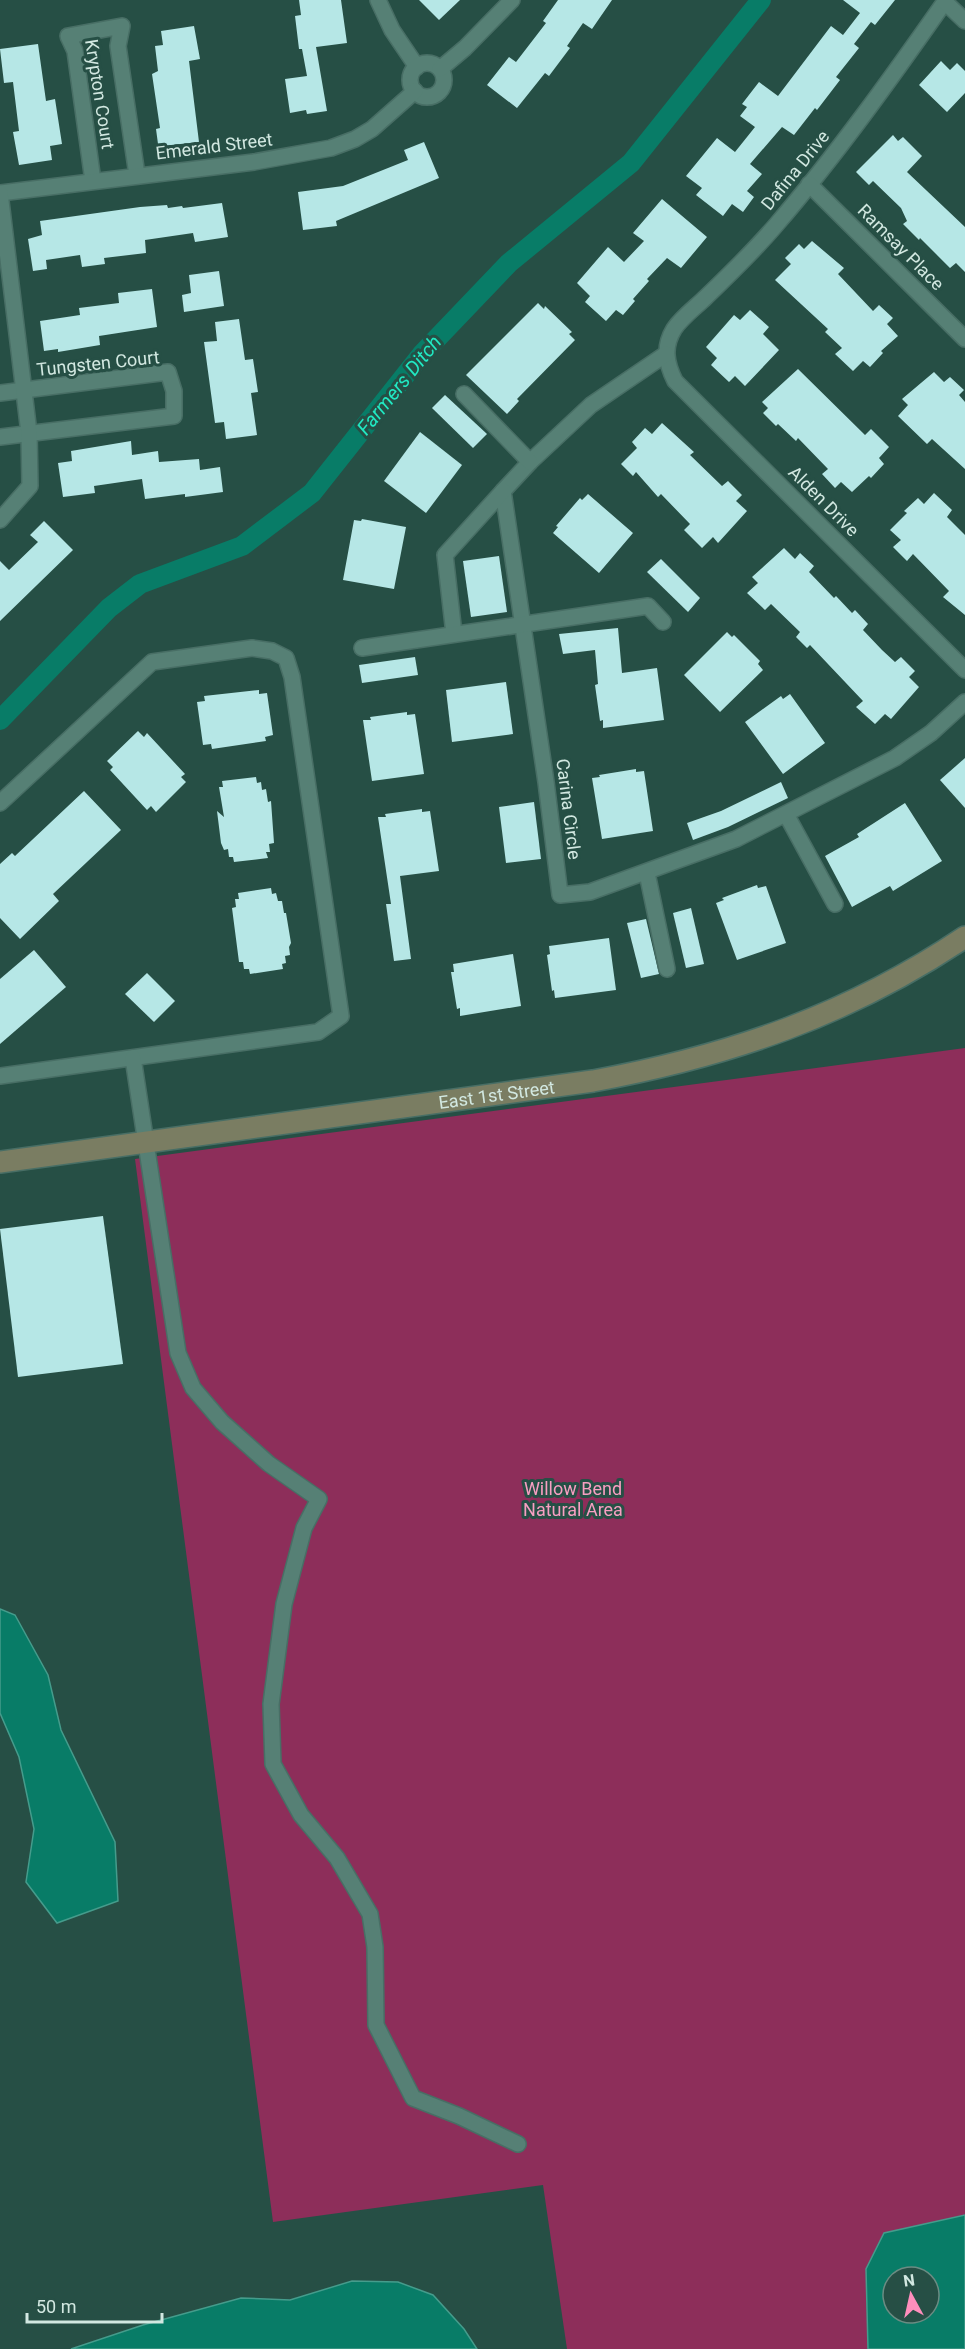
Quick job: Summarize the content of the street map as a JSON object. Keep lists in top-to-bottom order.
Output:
{
  "streets": {
    "street": [
      "Krypton Court",
      "Emerald Street",
      "Dafina Drive",
      "Ramsay Place",
      "Tungsten Court",
      "Alden Drive",
      "Carina Circle",
      "East 1st Street"
    ]
  },
  "crossings": [
    ["Krypton Court", "Emerald Street"],
    ["Dafina Drive", "Ramsay Place"],
    ["Dafina Drive", "Alden Drive"]
  ],
  "water": ["Farmers Ditch"],
  "parks": ["Willow Bend Natural Area"],
  "scale_bar": "50 m",
  "north": "top"
}
